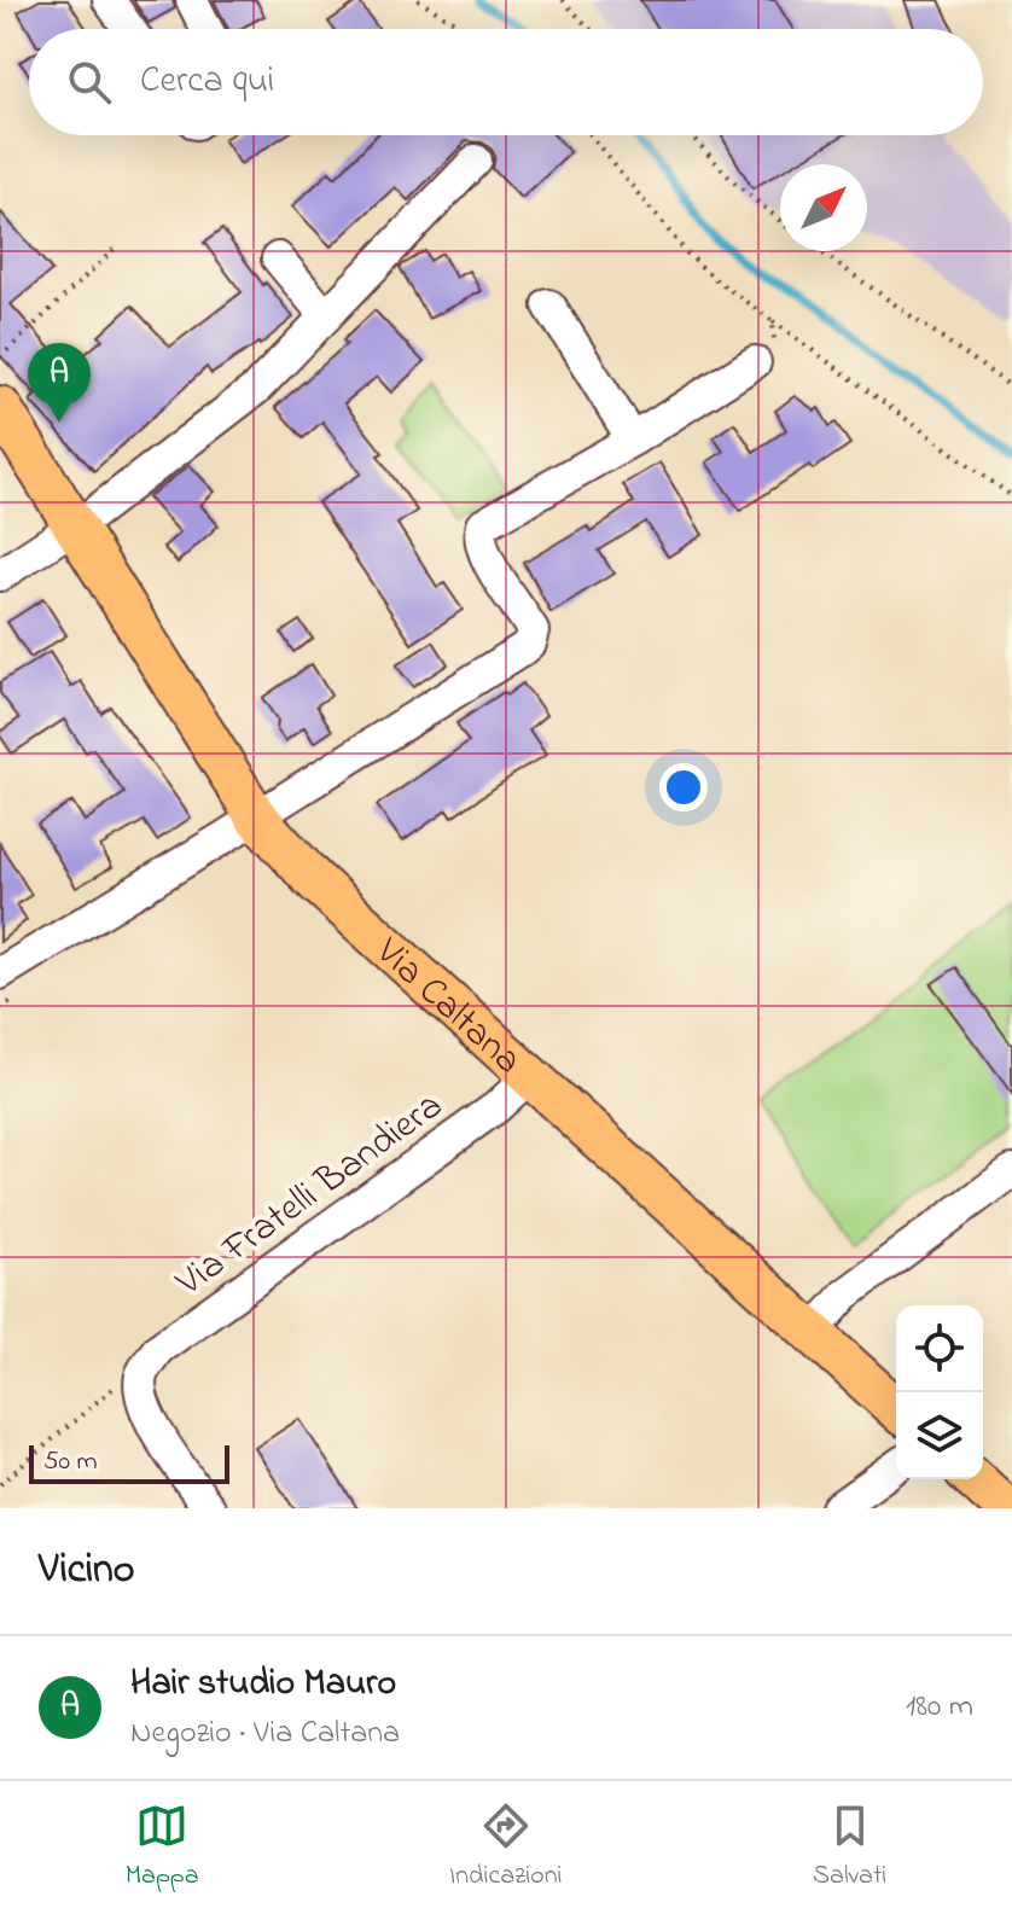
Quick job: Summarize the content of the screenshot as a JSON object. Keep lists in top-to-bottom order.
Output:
{
  "streets": {
    "main road": ["Via Caltana"],
    "street": ["Via Fratelli Bandiera"]
  },
  "crossings": [
    ["Via Caltana", "Via Fratelli Bandiera"]
  ],
  "scale_bar": "50 m",
  "north": "top right",
  "page": {
    "search": "Cerca qui",
    "pins": "A",
    "scale": "50 m",
    "heading": "Vicino",
    "list": [
      {
        "mark": "A",
        "name": "Hair studio Mauro",
        "note": "Negozio · Via Caltana",
        "value": "180 m"
      }
    ],
    "nav": ["Mappa", "Indicazioni", "Salvati"]
  }
}
